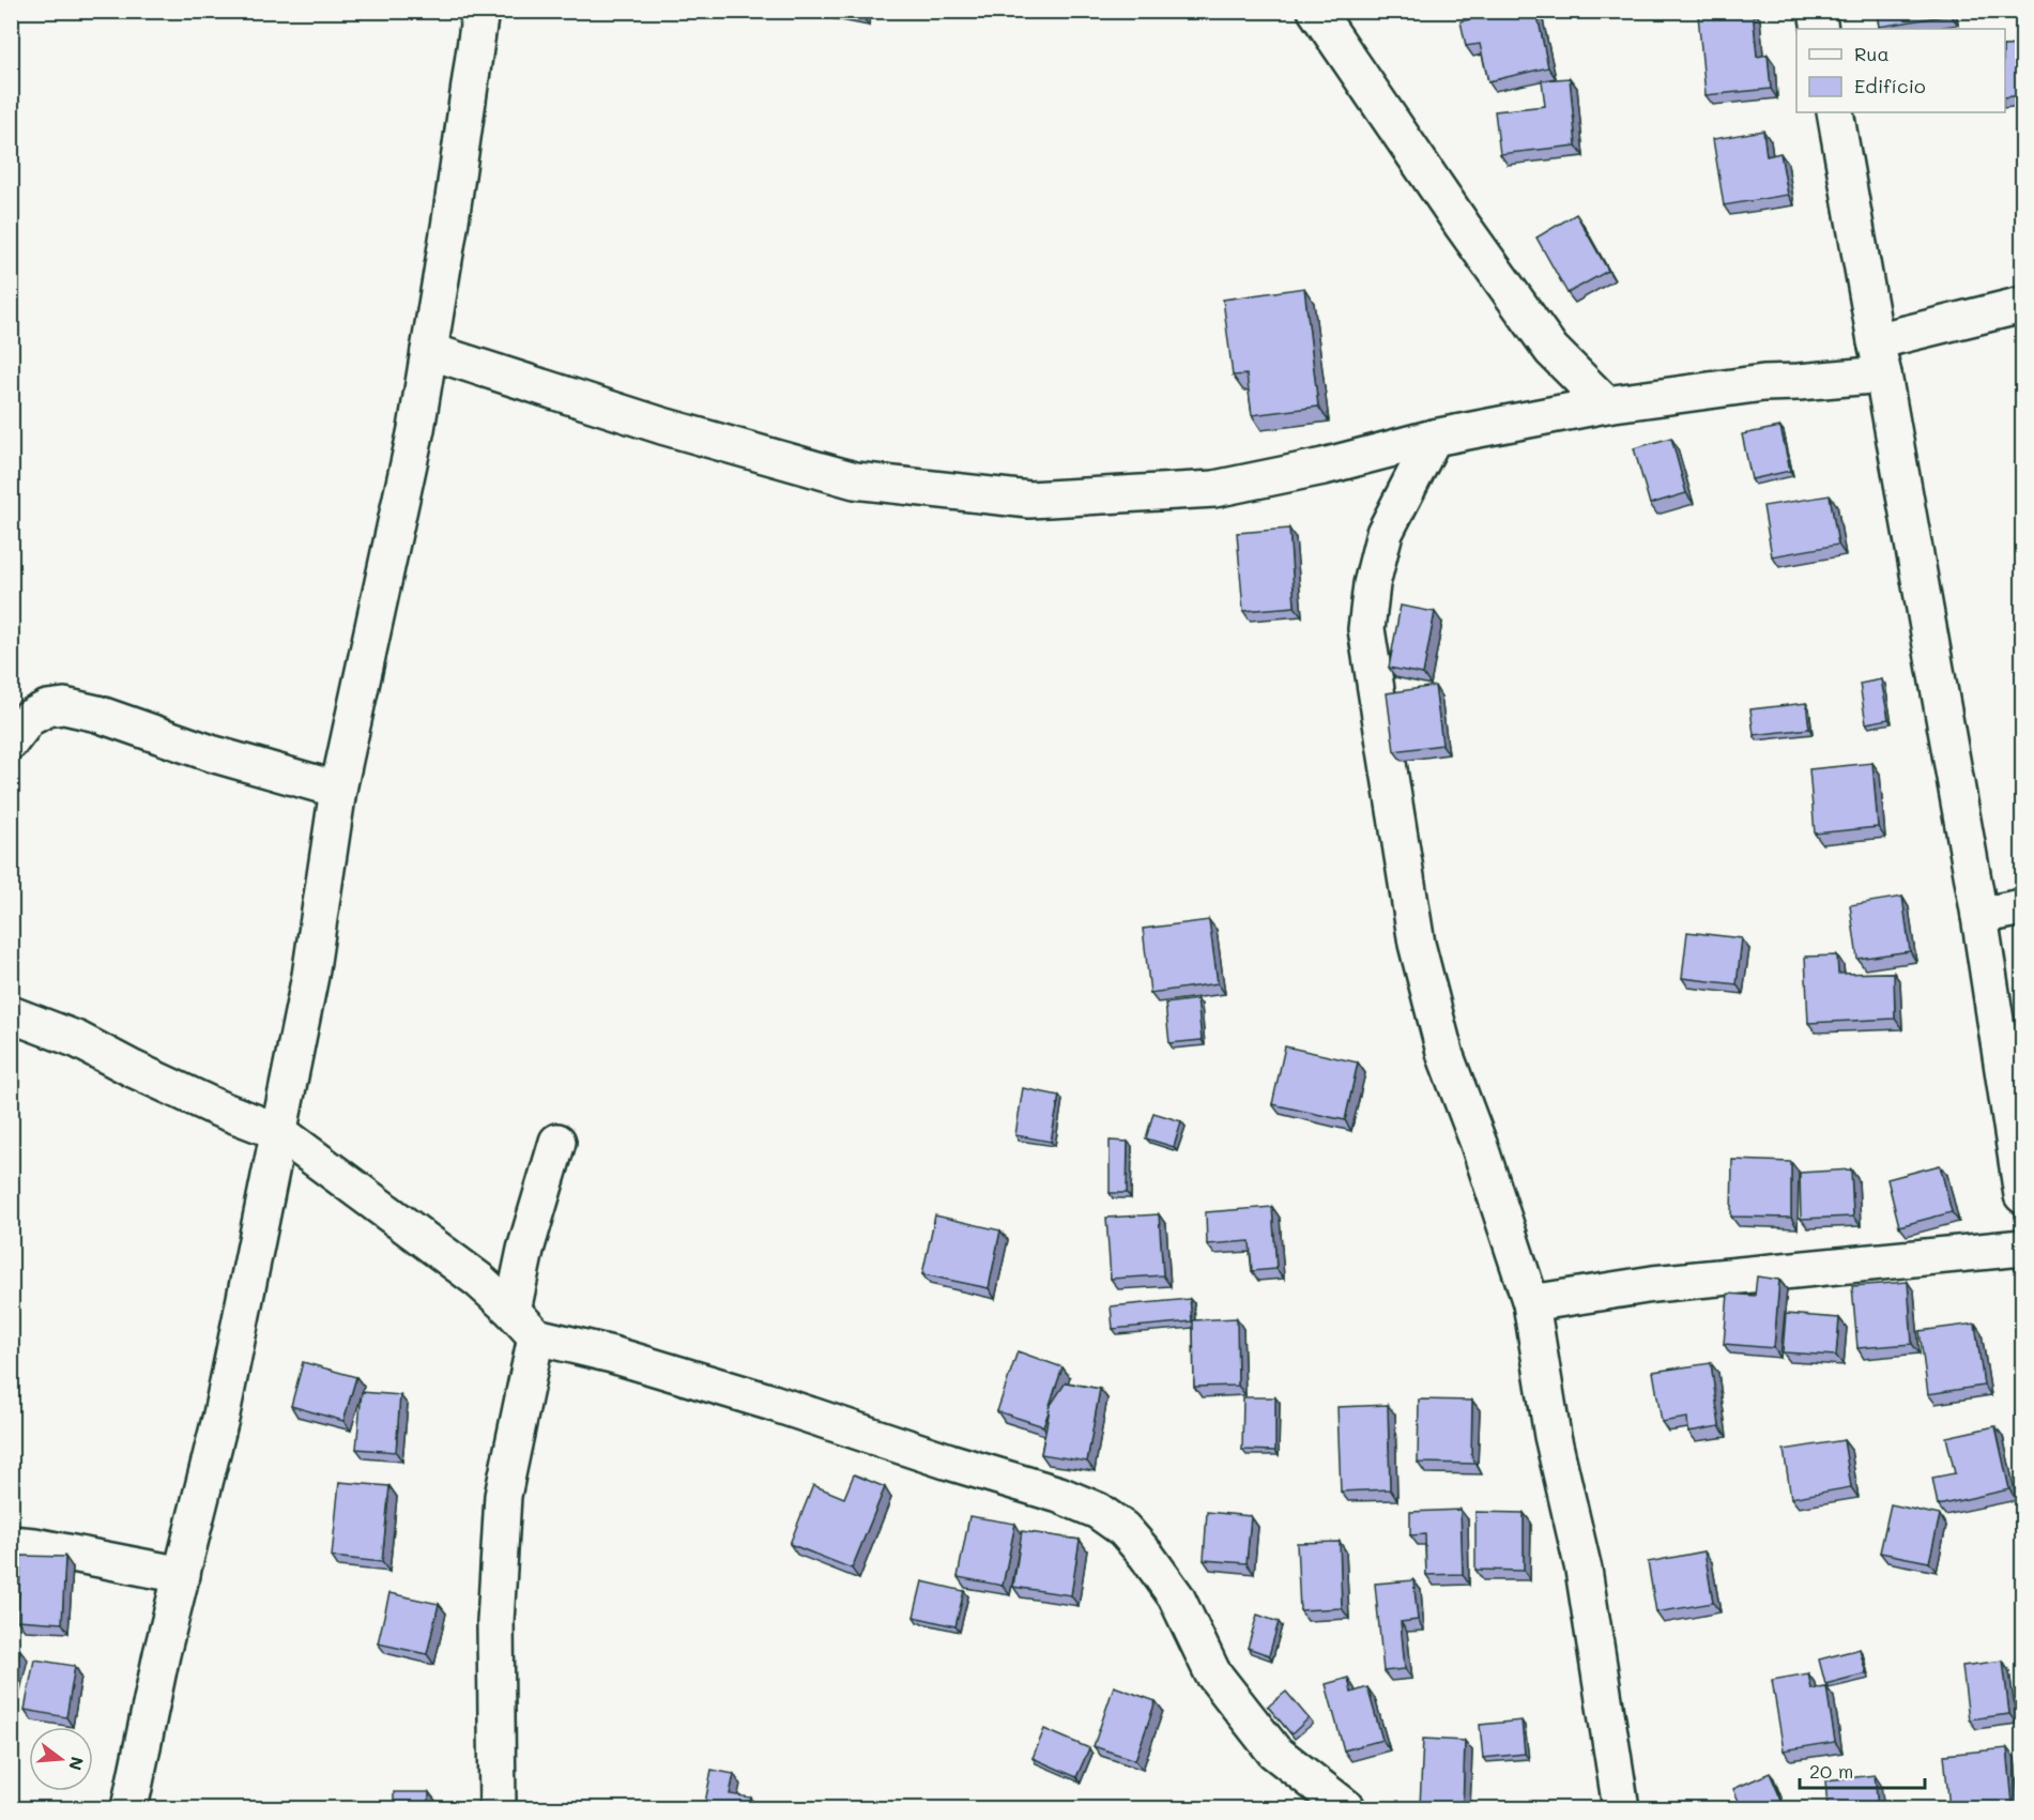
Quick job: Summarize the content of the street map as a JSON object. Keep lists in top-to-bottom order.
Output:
{
  "legend": ["Rua", "Edifício"],
  "scale_bar": "20 m",
  "north": "right"
}
